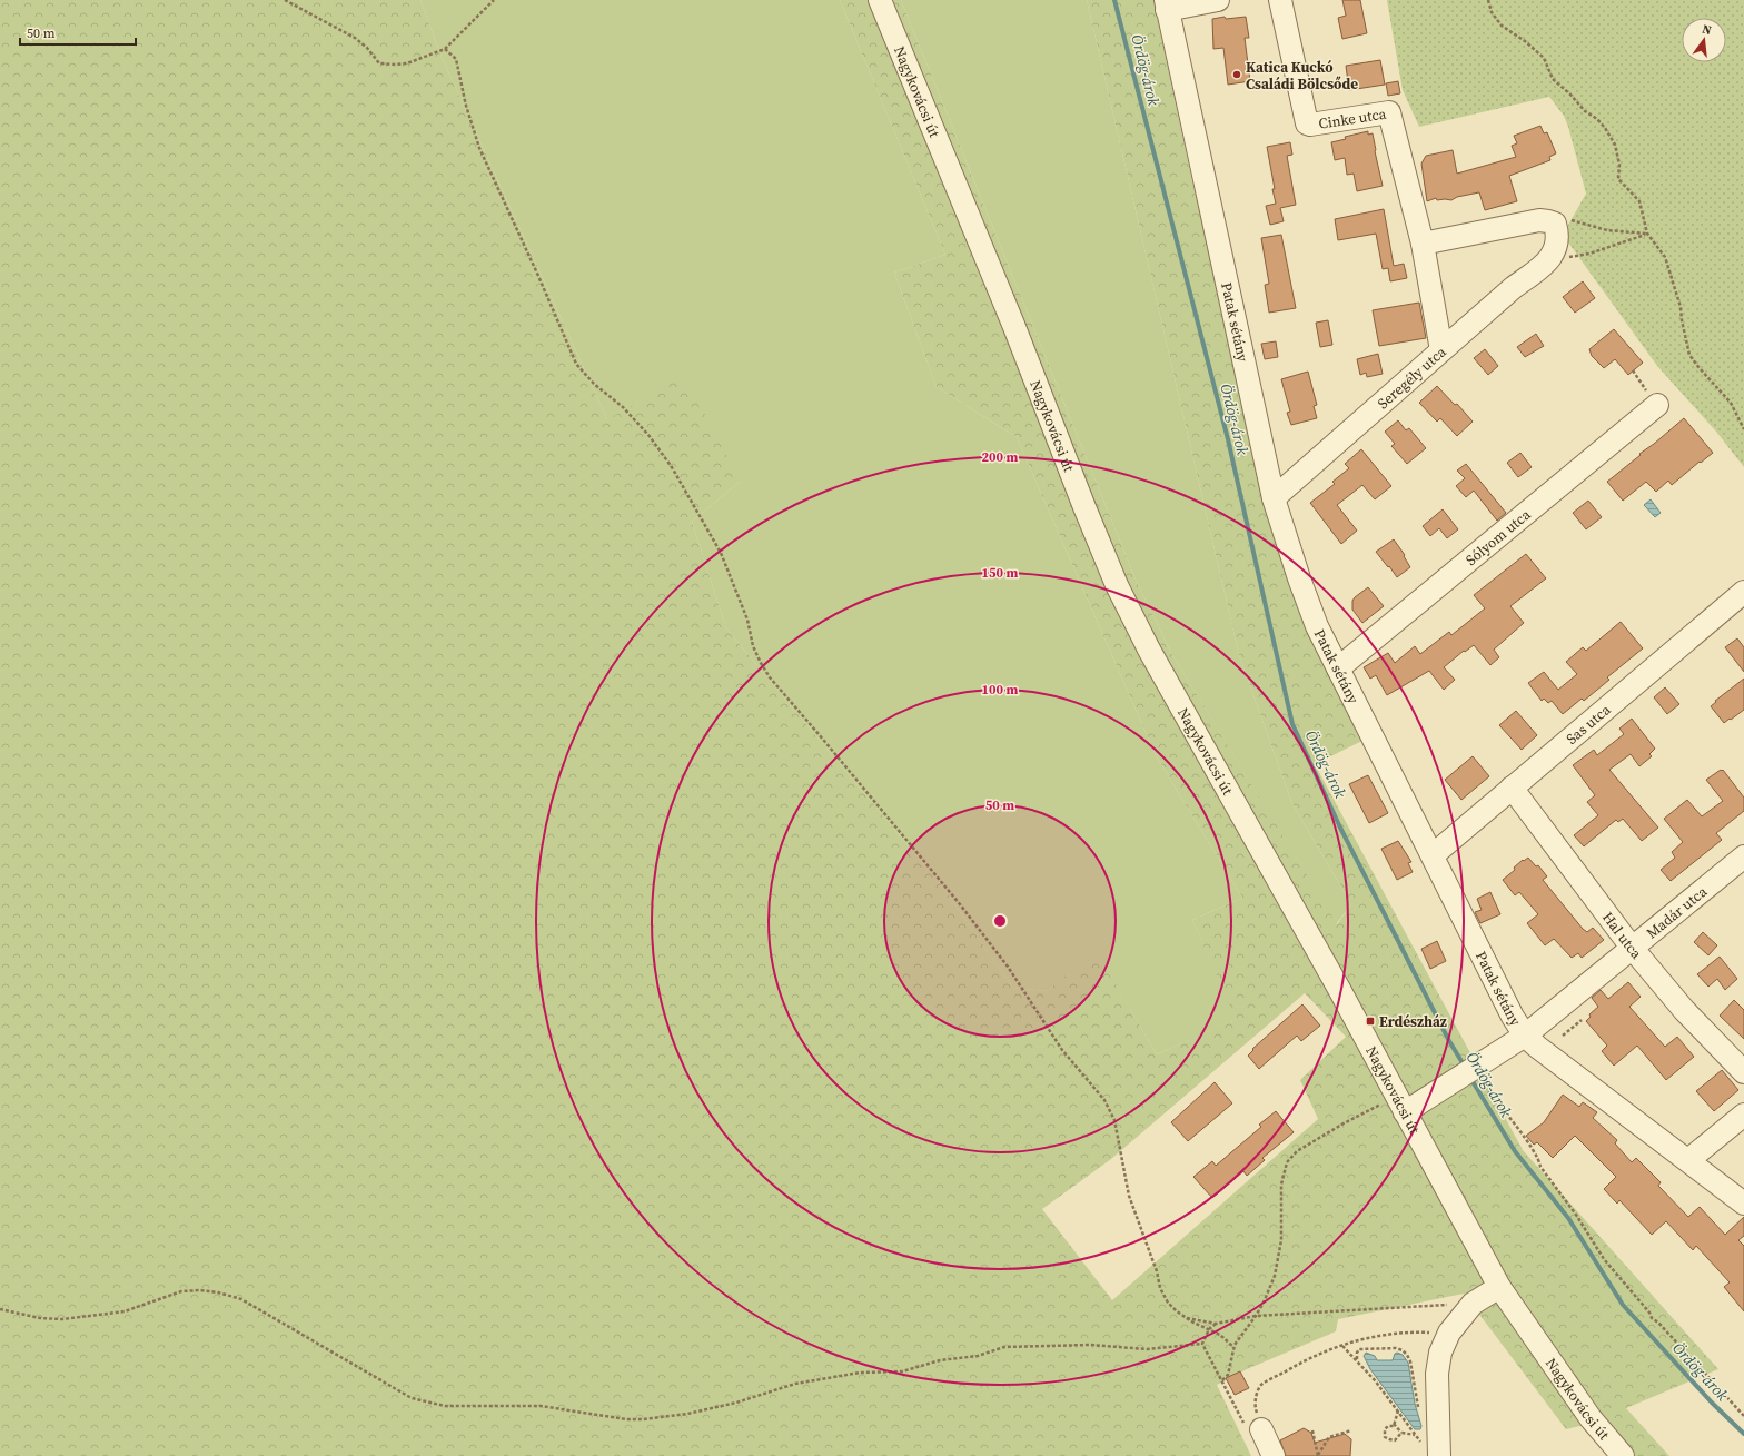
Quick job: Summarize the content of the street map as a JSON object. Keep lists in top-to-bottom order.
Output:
{
  "streets": {
    "street": [
      "Nagykovácsi út",
      "Cinke utca",
      "Patak sétány",
      "Seregély utca",
      "Sólyom utca",
      "Sas utca",
      "Madár utca",
      "Hal utca"
    ]
  },
  "crossings": [
    ["Nagykovácsi út", "Madár utca"],
    ["Cinke utca", "Seregély utca"],
    ["Patak sétány", "Seregély utca"],
    ["Patak sétány", "Sólyom utca"],
    ["Patak sétány", "Sas utca"],
    ["Patak sétány", "Madár utca"],
    ["Sas utca", "Hal utca"],
    ["Madár utca", "Hal utca"]
  ],
  "water": ["Ördög-árok"],
  "places": {
    "other": ["Katica Kuckó Családi Bölcsőde"],
    "transit": ["Erdészház"]
  },
  "scale_bar": "50 m",
  "north": "top",
  "rings": [
    "200 m",
    "150 m",
    "100 m",
    "50 m"
  ]
}
